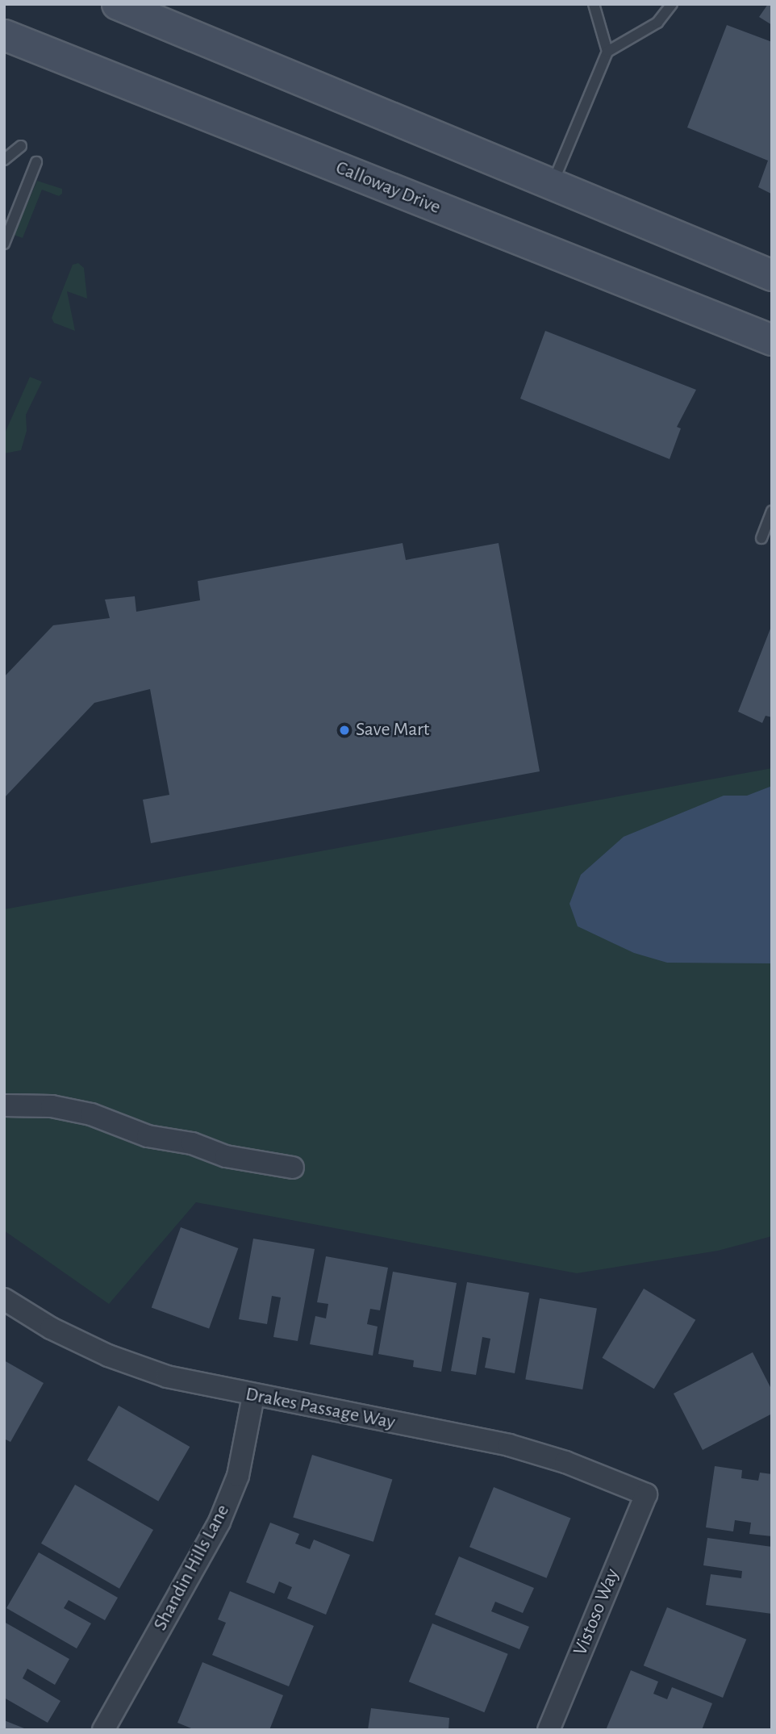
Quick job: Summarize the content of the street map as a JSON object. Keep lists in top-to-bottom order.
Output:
{
  "streets": {
    "main road": ["Calloway Drive"],
    "street": ["Drakes Passage Way", "Shandin Hills Lane", "Vistoso Way"]
  },
  "crossings": [
    ["Drakes Passage Way", "Shandin Hills Lane"],
    ["Drakes Passage Way", "Vistoso Way"]
  ],
  "places": ["Save Mart"]
}
